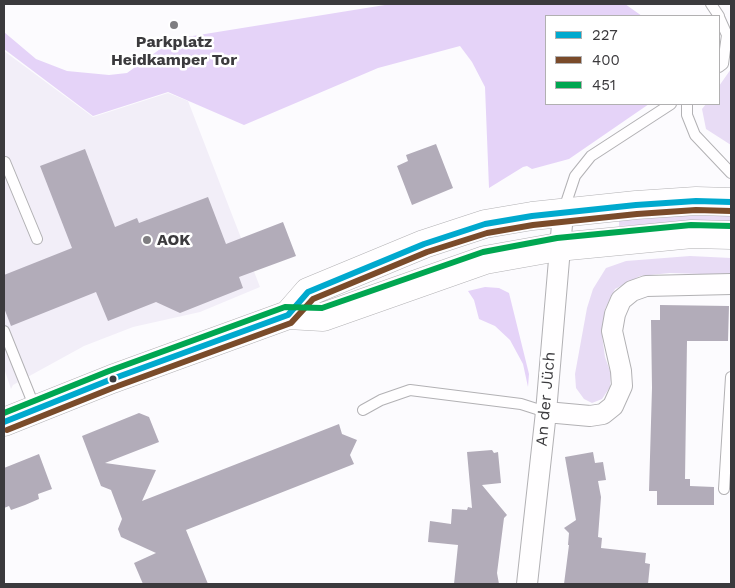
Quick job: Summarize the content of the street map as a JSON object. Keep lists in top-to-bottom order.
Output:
{
  "streets": {
    "street": ["An der Jüch"]
  },
  "places": ["Parkplatz Heidkamper Tor", "AOK"],
  "lines": ["transit line 227", "transit line 400", "transit line 451"],
  "legend": ["227", "400", "451"]
}
